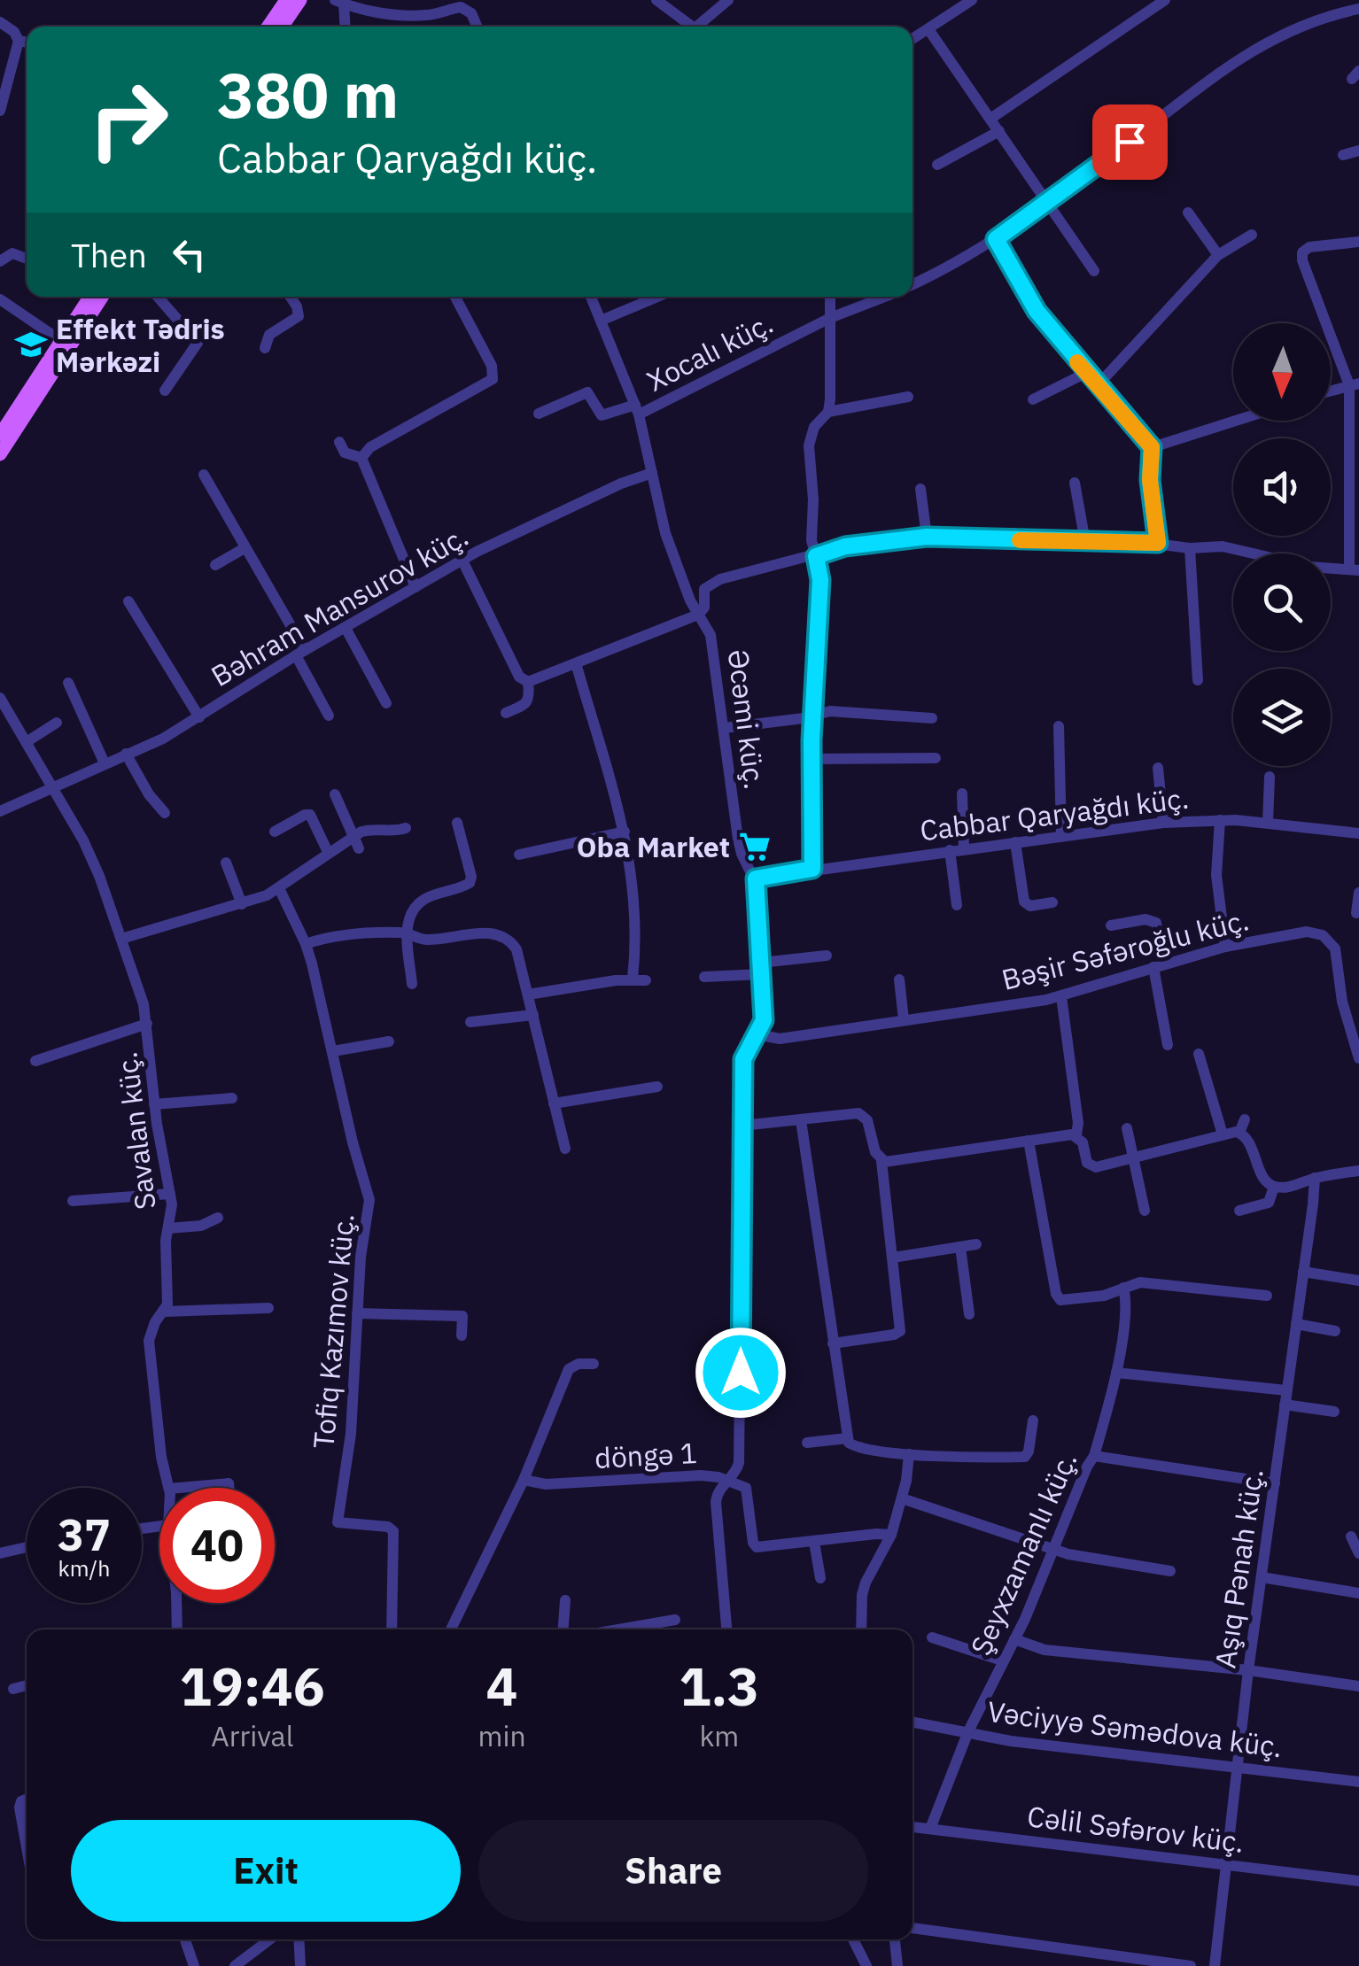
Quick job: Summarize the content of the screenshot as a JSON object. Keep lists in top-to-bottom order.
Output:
{
  "streets": {
    "street": [
      "Xocalı küç.",
      "Bəhram Mansurov küç.",
      "Əcəmi küç.",
      "Cabbar Qaryağdı küç.",
      "Bəşir Səfəroğlu küç.",
      "Savalan küç.",
      "Tofiq Kazımov küç.",
      "döngə 1",
      "Şeyxzamanlı küç.",
      "Aşıq Pənah küç.",
      "Vəciyyə Səmədova küç.",
      "Cəlil Səfərov küç."
    ]
  },
  "crossings": [
    ["Xocalı küç.", "Əcəmi küç."],
    ["Bəhram Mansurov küç.", "Əcəmi küç."],
    ["Bəhram Mansurov küç.", "Savalan küç."],
    ["Əcəmi küç.", "Cabbar Qaryağdı küç."],
    ["Əcəmi küç.", "Bəşir Səfəroğlu küç."],
    ["Əcəmi küç.", "döngə 1"],
    ["Şeyxzamanlı küç.", "Vəciyyə Səmədova küç."],
    ["Şeyxzamanlı küç.", "Cəlil Səfərov küç."],
    ["Aşıq Pənah küç.", "Vəciyyə Səmədova küç."],
    ["Aşıq Pənah küç.", "Cəlil Səfərov küç."]
  ],
  "places": {
    "school or university": ["Effekt Tədris Mərkəzi"],
    "supermarket": ["Oba Market"]
  },
  "north": "bottom",
  "page": {
    "turn": ["380 m", "Cabbar Qaryağdı küç."],
    "then": "Then",
    "speed": "37 km/h",
    "limit": "40",
    "eta": [
      "19:46",
      "Arrival",
      "4",
      "min",
      "1.3",
      "km"
    ],
    "buttons": ["Exit", "Share"]
  }
}
